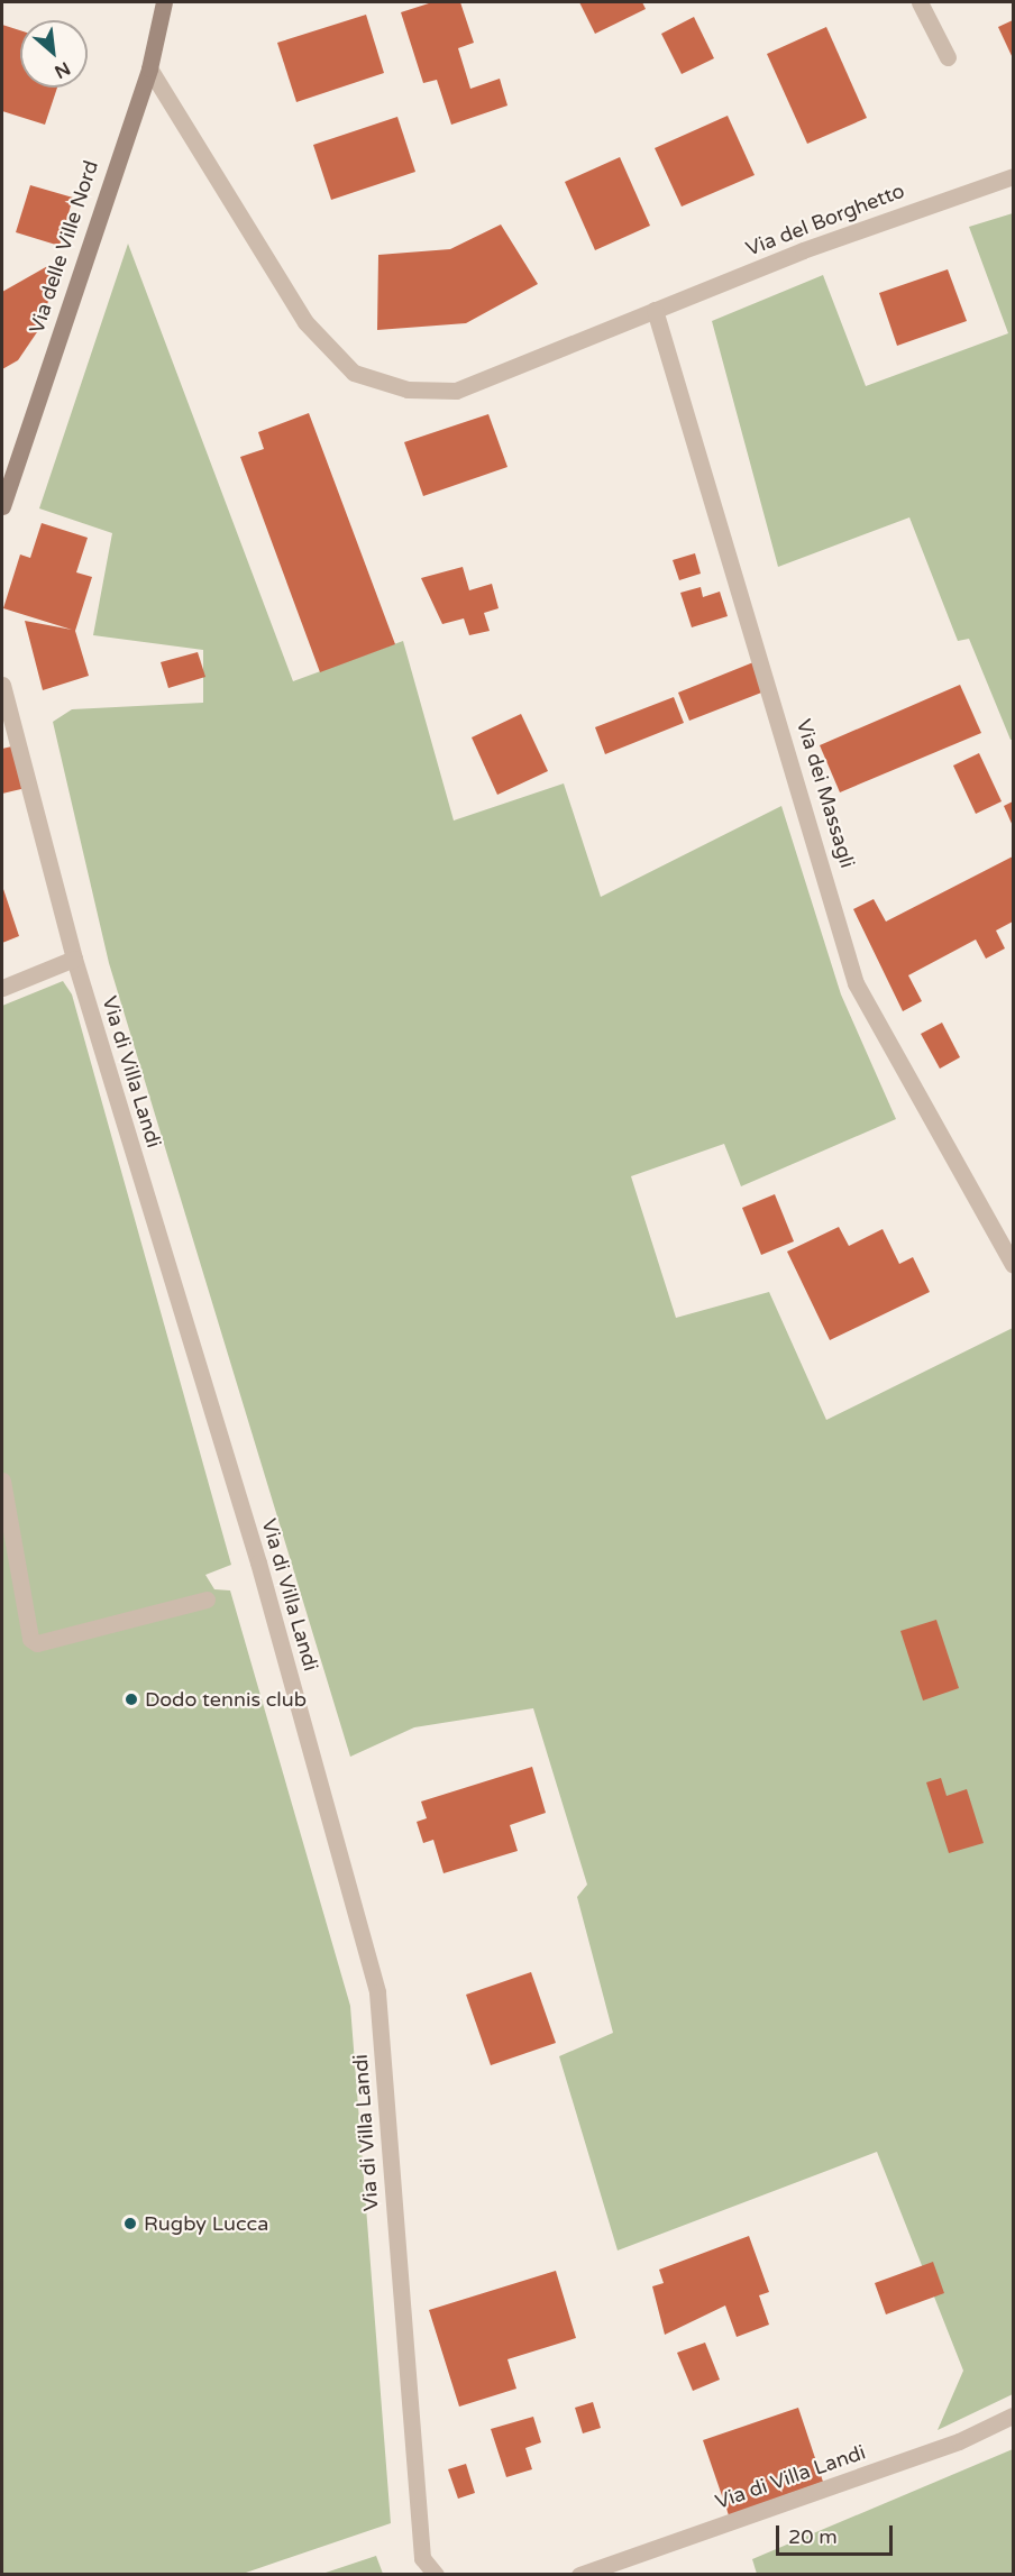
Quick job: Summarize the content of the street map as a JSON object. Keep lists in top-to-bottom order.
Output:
{
  "streets": {
    "street": [
      "Via del Borghetto",
      "Via delle Ville Nord",
      "Via dei Massagli",
      "Via di Villa Landi"
    ]
  },
  "crossings": [
    ["Via del Borghetto", "Via delle Ville Nord"],
    ["Via del Borghetto", "Via dei Massagli"]
  ],
  "places": ["Dodo tennis club", "Rugby Lucca"],
  "scale_bar": "20 m",
  "north": "bottom right"
}
